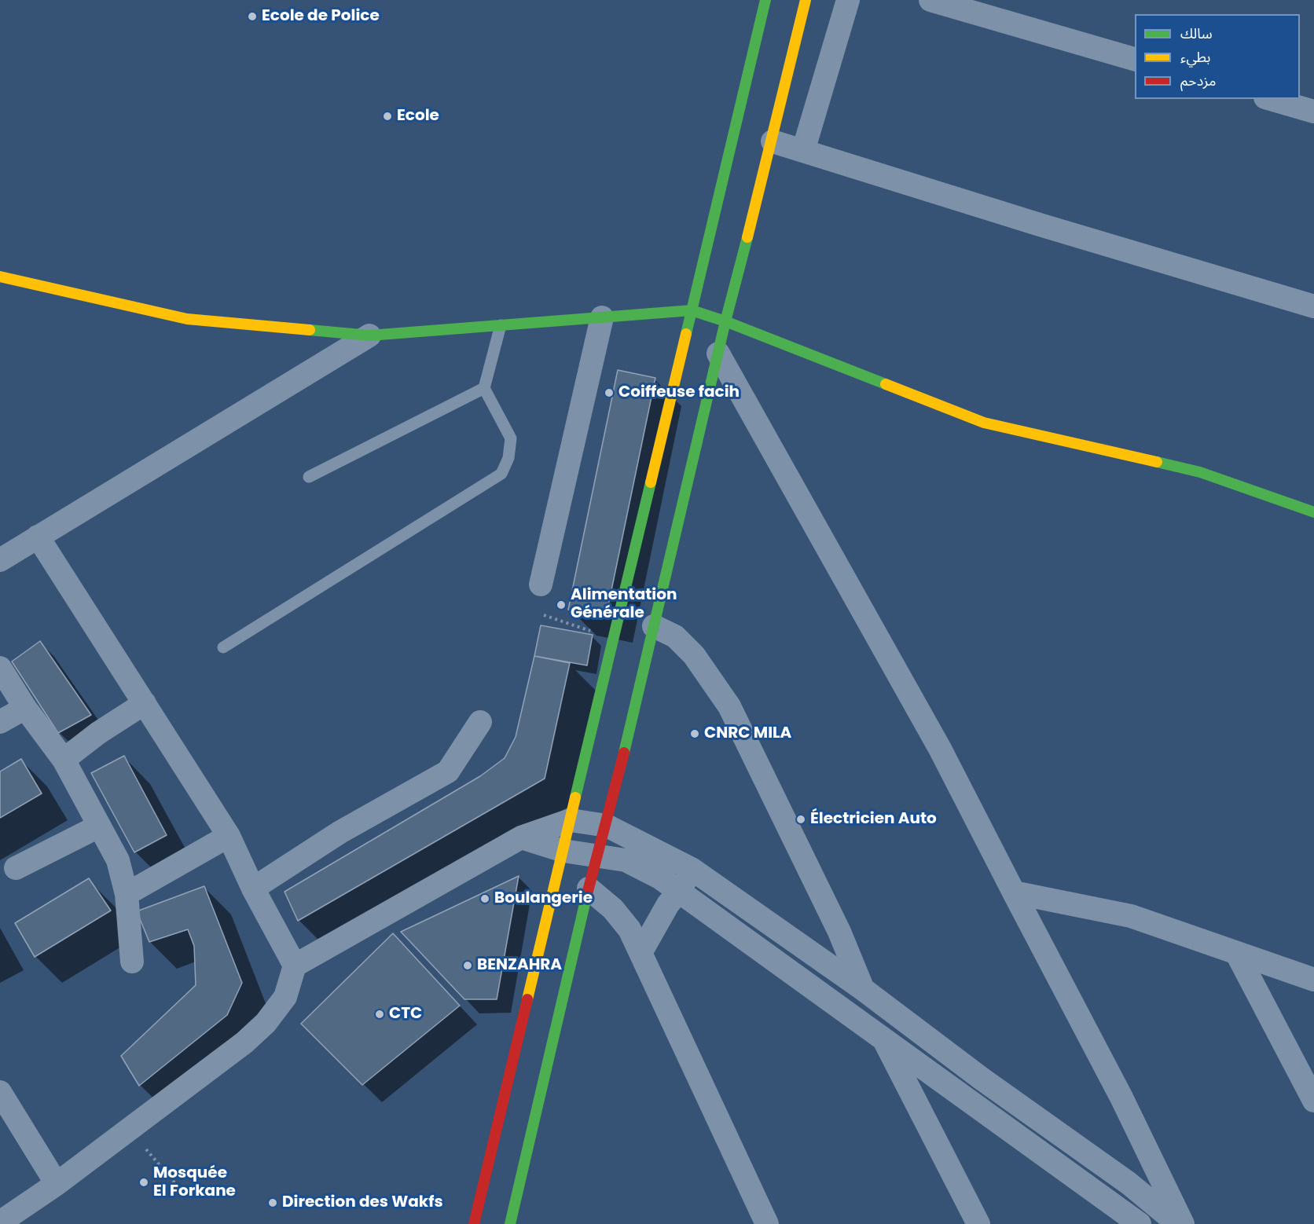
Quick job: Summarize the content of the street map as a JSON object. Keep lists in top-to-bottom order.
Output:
{
  "places": [
    "Ecole de Police",
    "Ecole",
    "Coiffeuse facih",
    "Alimentation Générale",
    "CNRC MILA",
    "Électricien Auto",
    "Boulangerie",
    "BENZAHRA",
    "CTC",
    "Mosquée El Forkane",
    "Direction des Wakfs"
  ],
  "legend": ["سالك", "بطيء", "مزدحم"]
}
